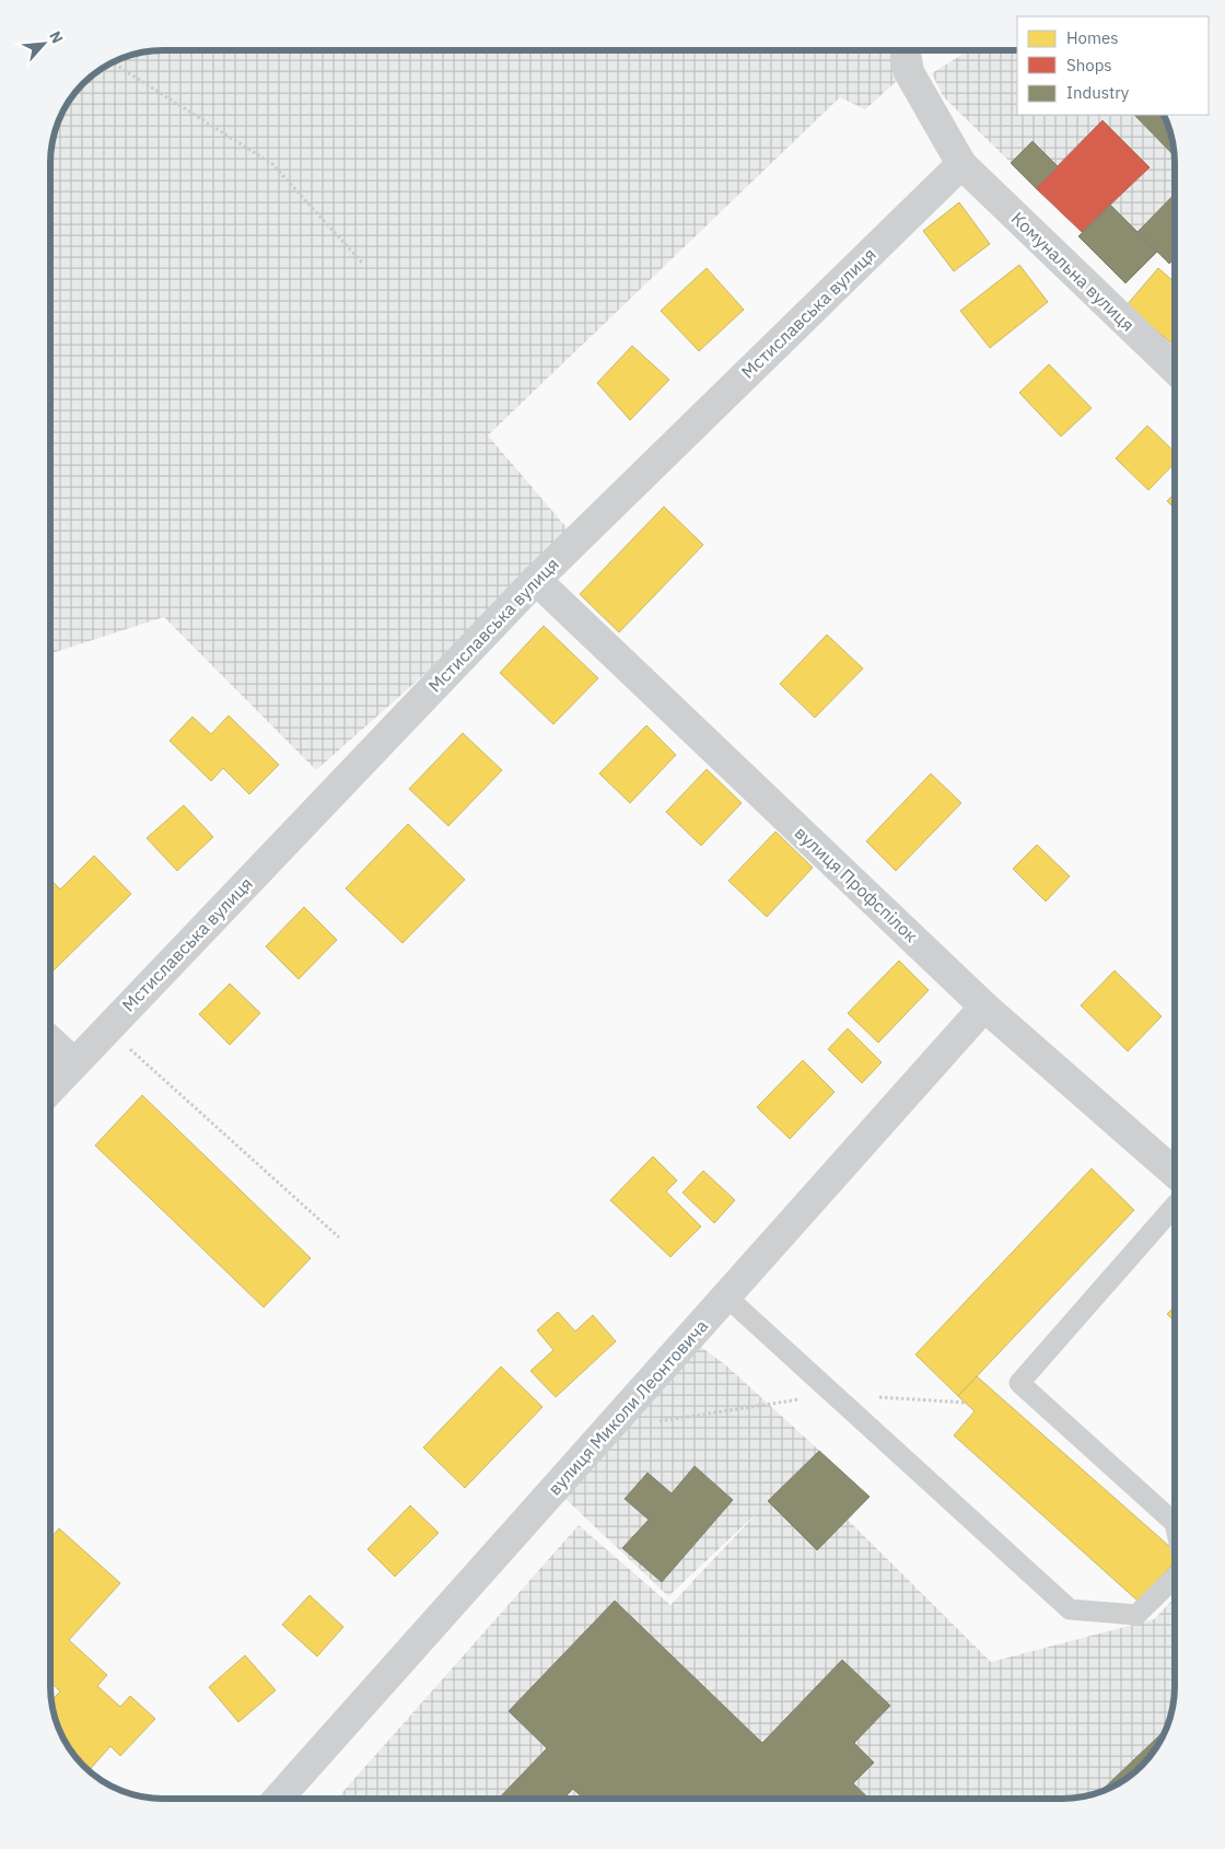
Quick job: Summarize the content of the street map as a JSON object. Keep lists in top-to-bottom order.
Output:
{
  "streets": {
    "street": [
      "Комунальна вулиця",
      "Мстиславська вулиця",
      "вулиця Профспілок",
      "вулиця Миколи Леонтовича"
    ]
  },
  "crossings": [
    ["Комунальна вулиця", "Мстиславська вулиця"],
    ["Мстиславська вулиця", "вулиця Профспілок"],
    ["вулиця Профспілок", "вулиця Миколи Леонтовича"]
  ],
  "legend": ["Homes", "Shops", "Industry"],
  "north": "top right"
}
